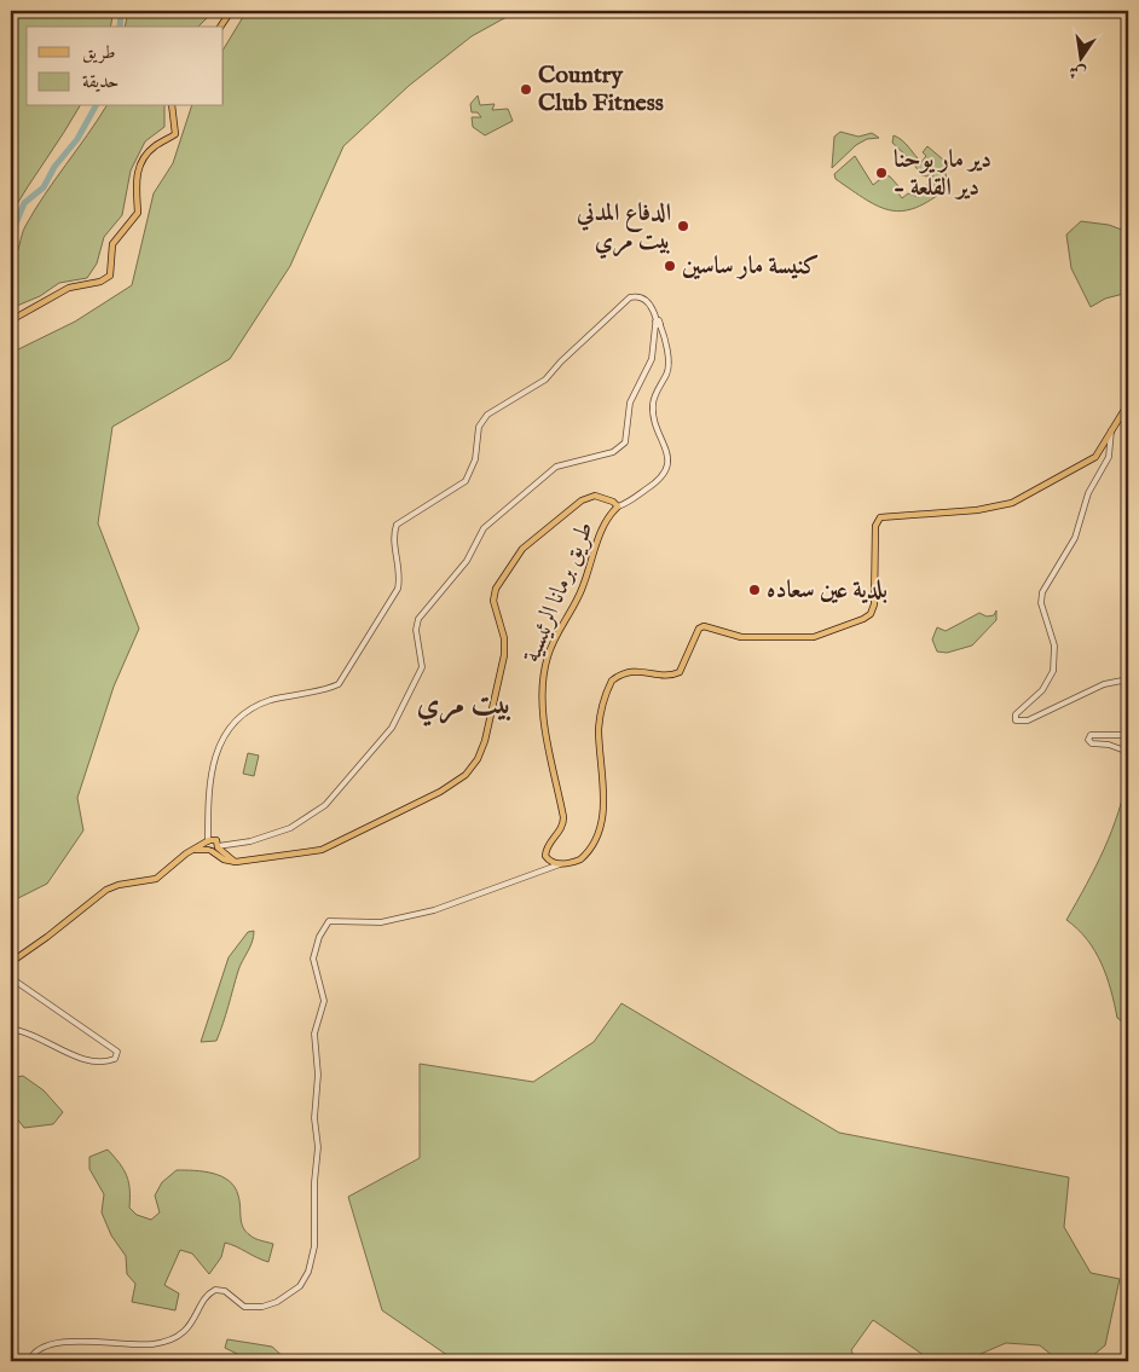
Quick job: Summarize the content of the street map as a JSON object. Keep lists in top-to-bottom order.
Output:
{
  "streets": {
    "main road": ["طريق برمانا الرئيسية"]
  },
  "districts": ["بيت مري"],
  "places": [
    "Country Club Fitness",
    "دير مار يوحنا - دير القلعة",
    "الدفاع المدني بيت مري",
    "كنيسة مار ساسين",
    "بلدية عين سعاده"
  ],
  "legend": ["طريق", "حديقة"],
  "north": "bottom"
}
